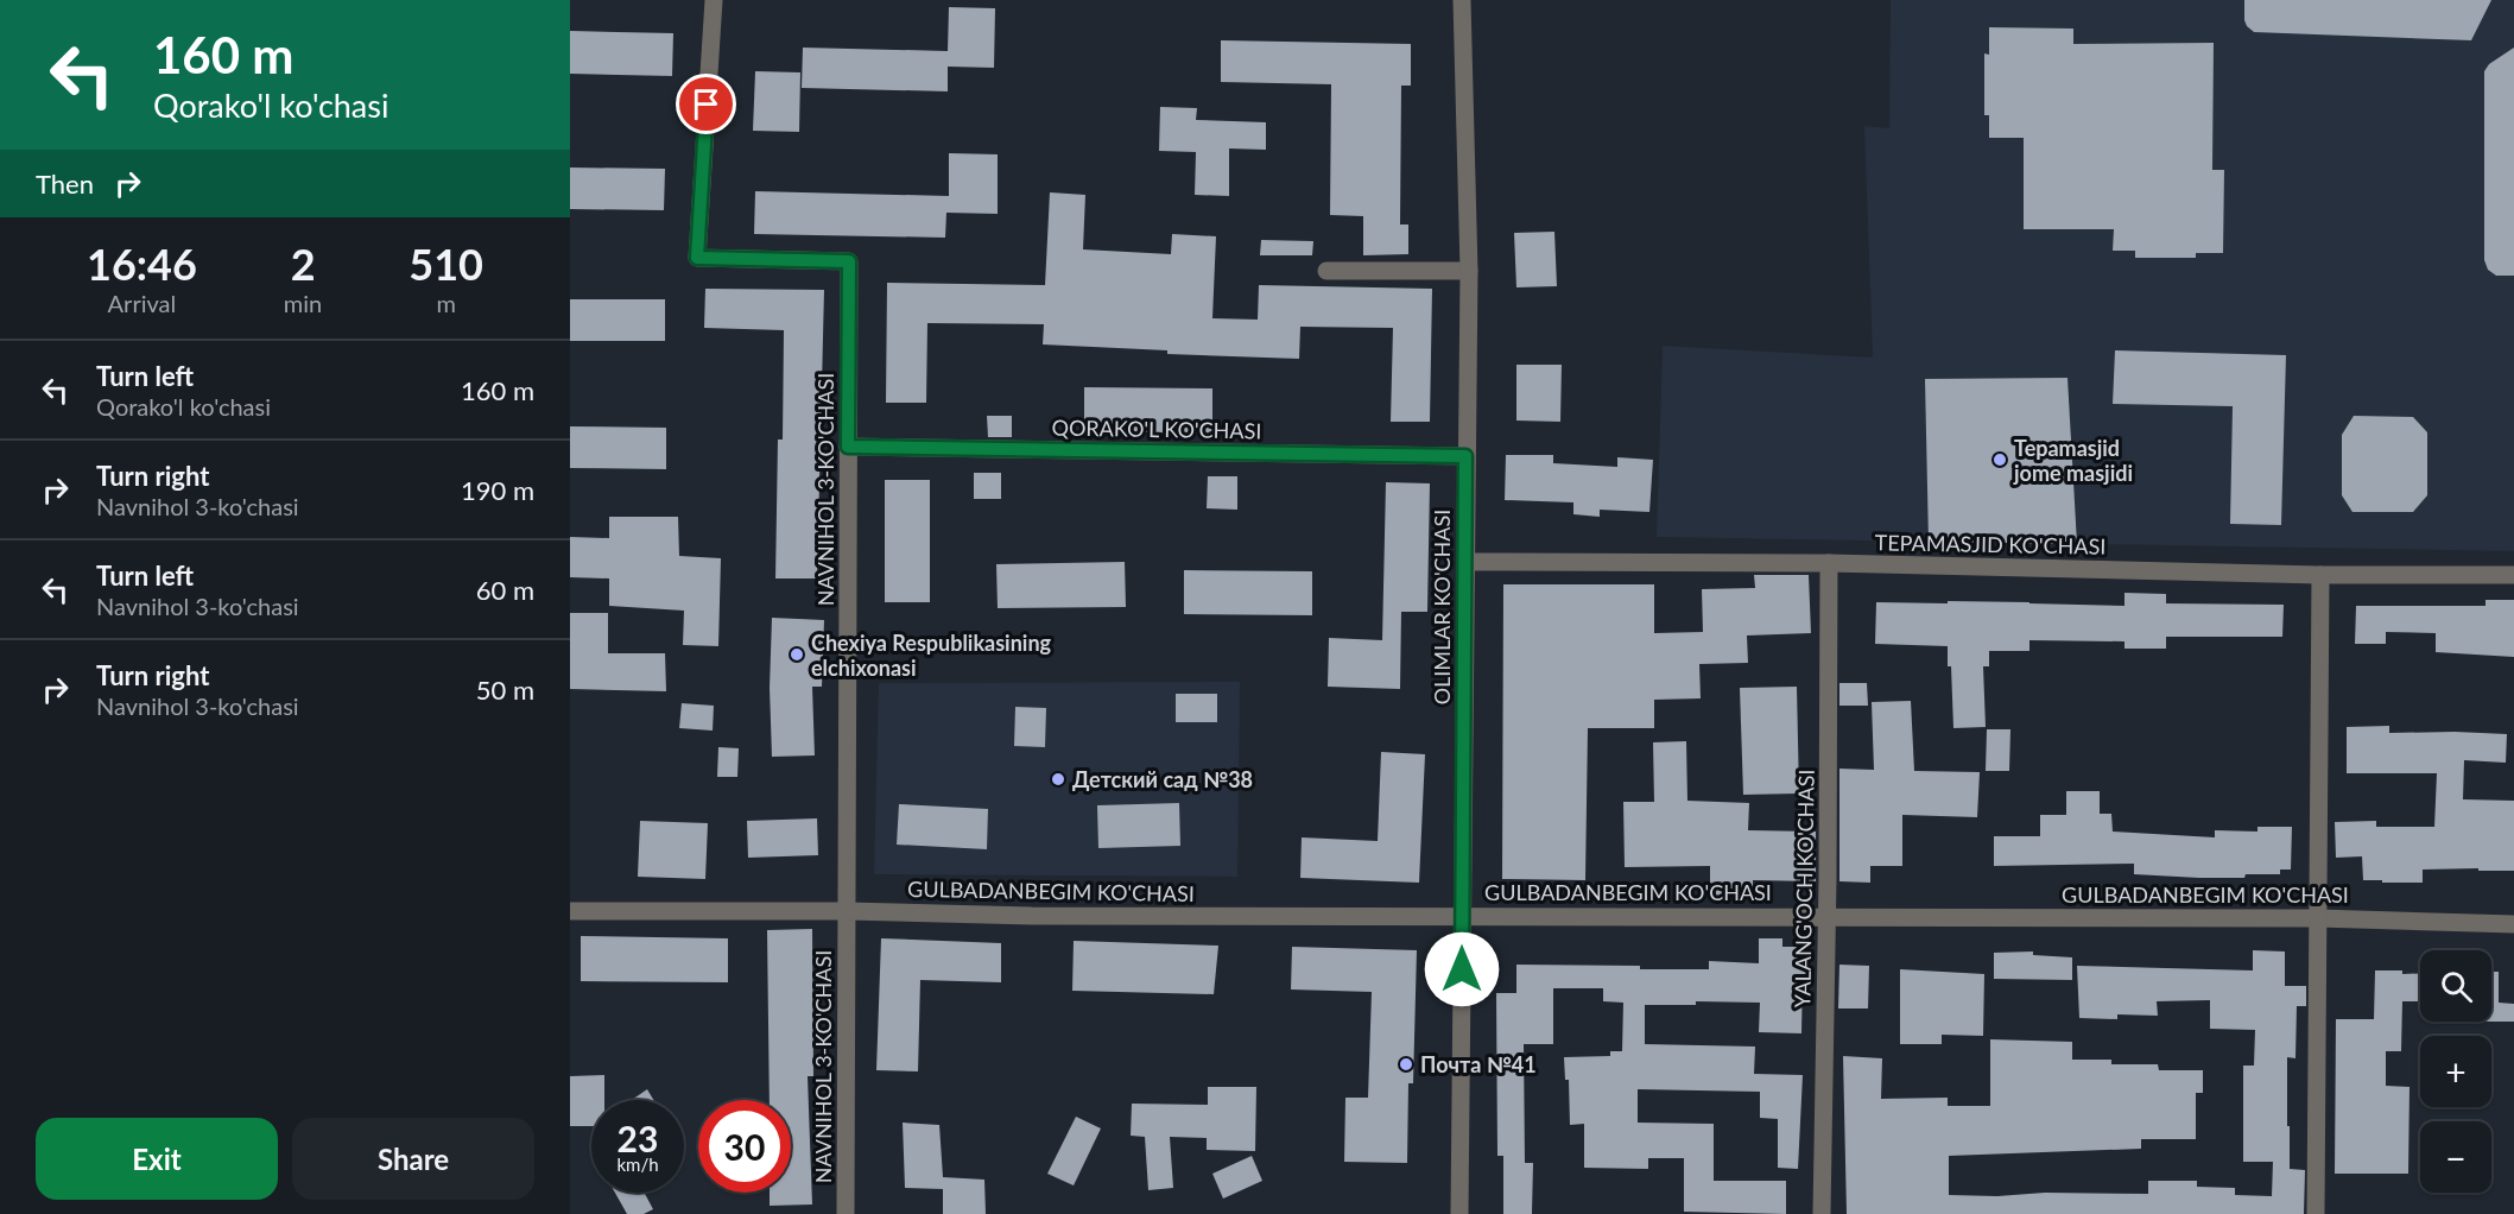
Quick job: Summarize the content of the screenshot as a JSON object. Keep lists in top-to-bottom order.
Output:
{
  "streets": {
    "street": [
      "QORAKO'L KO'CHASI",
      "NAVNIHOL 3-KO'CHASI",
      "TEPAMASJID KO'CHASI",
      "OLIMLAR KO'CHASI",
      "YALANG'OCH KO'CHASI",
      "GULBADANBEGIM KO'CHASI"
    ]
  },
  "crossings": [
    ["QORAKO'L KO'CHASI", "NAVNIHOL 3-KO'CHASI"],
    ["QORAKO'L KO'CHASI", "OLIMLAR KO'CHASI"],
    ["NAVNIHOL 3-KO'CHASI", "GULBADANBEGIM KO'CHASI"],
    ["TEPAMASJID KO'CHASI", "OLIMLAR KO'CHASI"],
    ["TEPAMASJID KO'CHASI", "YALANG'OCH KO'CHASI"],
    ["OLIMLAR KO'CHASI", "GULBADANBEGIM KO'CHASI"],
    ["YALANG'OCH KO'CHASI", "GULBADANBEGIM KO'CHASI"]
  ],
  "places": [
    "Tepamasjid jome masjidi",
    "Chexiya Respublikasining elchixonasi",
    "Детский сад №38",
    "Почта №41"
  ],
  "page": {
    "turn": ["160 m", "Qorako'l ko'chasi"],
    "then": "Then",
    "eta": [
      "16:46",
      "Arrival",
      "2",
      "min",
      "510",
      "m"
    ],
    "list": [
      {
        "name": "Turn left",
        "note": "Qorako'l ko'chasi",
        "value": "160 m"
      },
      {
        "name": "Turn right",
        "note": "Navnihol 3-ko'chasi",
        "value": "190 m"
      },
      {
        "name": "Turn left",
        "note": "Navnihol 3-ko'chasi",
        "value": "60 m"
      },
      {
        "name": "Turn right",
        "note": "Navnihol 3-ko'chasi",
        "value": "50 m"
      }
    ],
    "map_buttons": ["+", "−"],
    "speed": "23 km/h",
    "limit": "30",
    "buttons": ["Exit", "Share"]
  }
}
